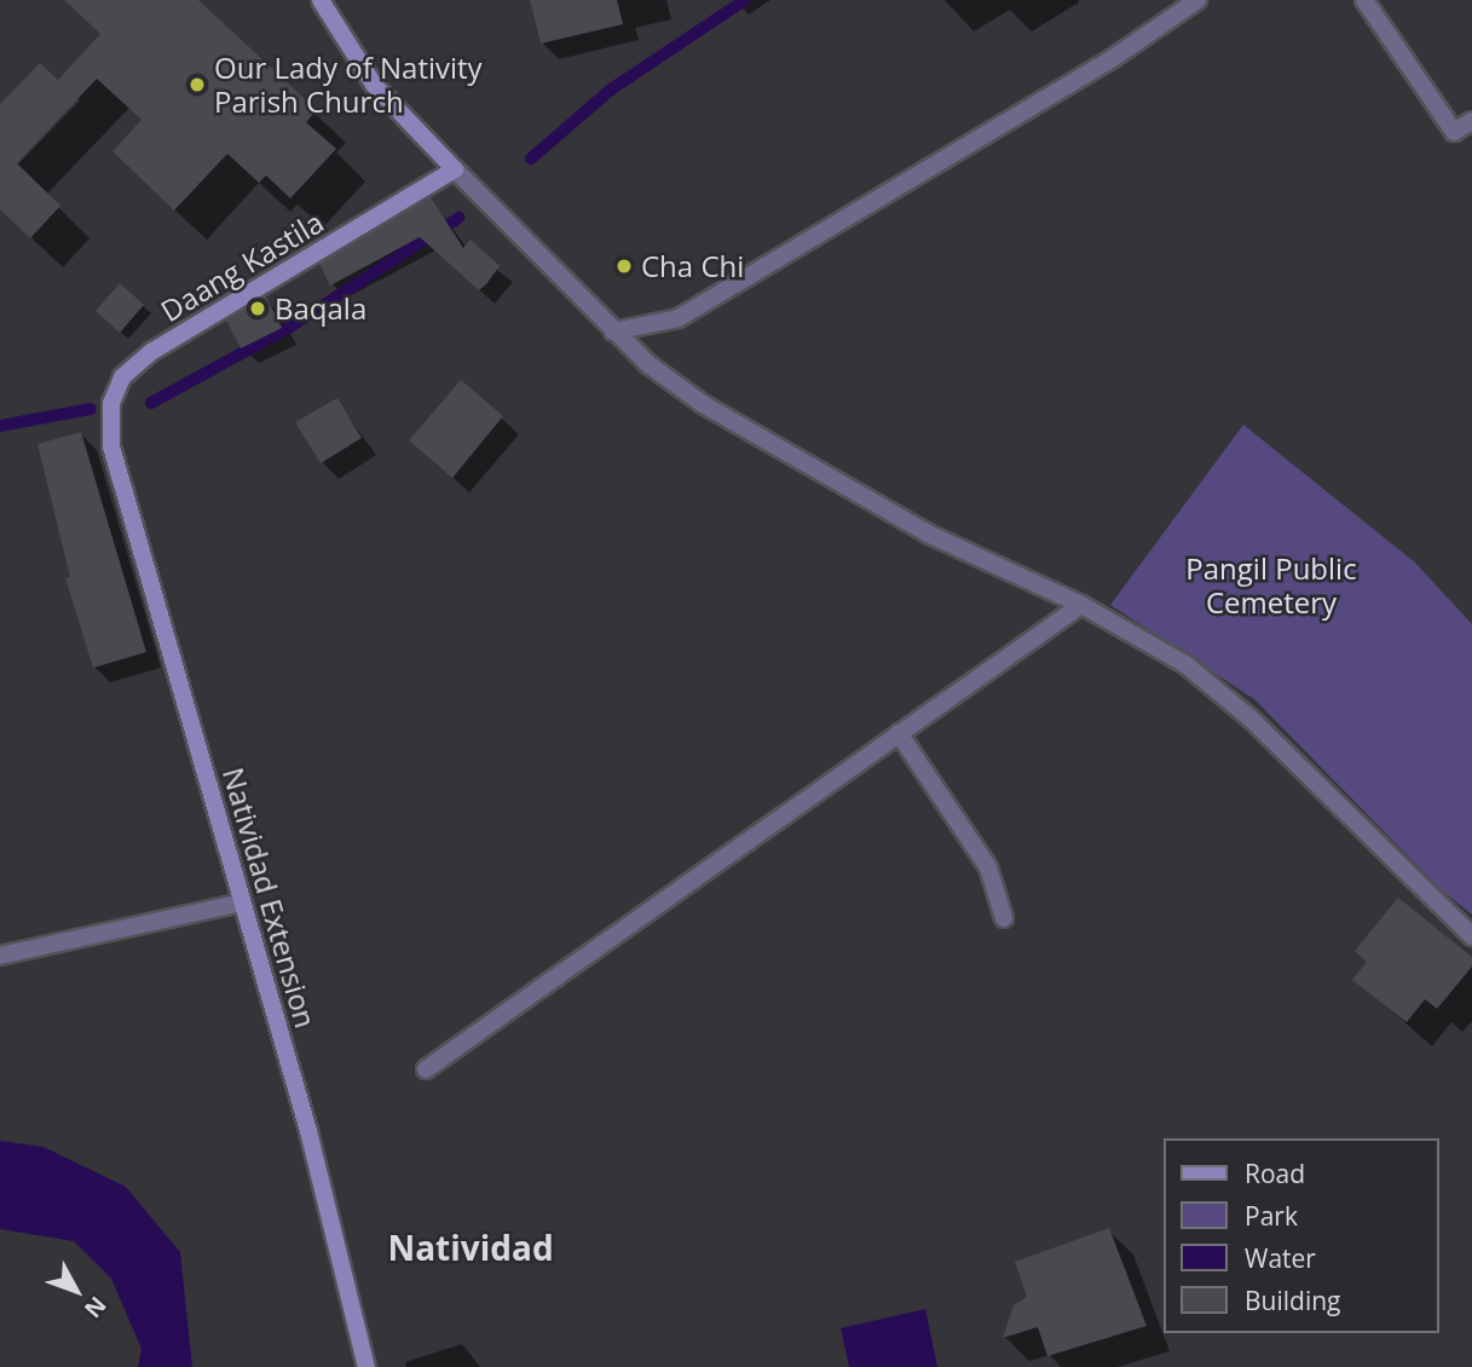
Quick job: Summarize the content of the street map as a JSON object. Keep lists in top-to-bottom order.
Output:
{
  "streets": {
    "street": ["Daang Kastila", "Natividad Extension"]
  },
  "crossings": [
    ["Daang Kastila", "Natividad Extension"]
  ],
  "districts": ["Natividad"],
  "parks": ["Pangil Public Cemetery"],
  "places": ["Our Lady of Nativity Parish Church", "Cha Chi", "Baqala"],
  "legend": [
    "Road",
    "Park",
    "Water",
    "Building"
  ],
  "north": "bottom right"
}
